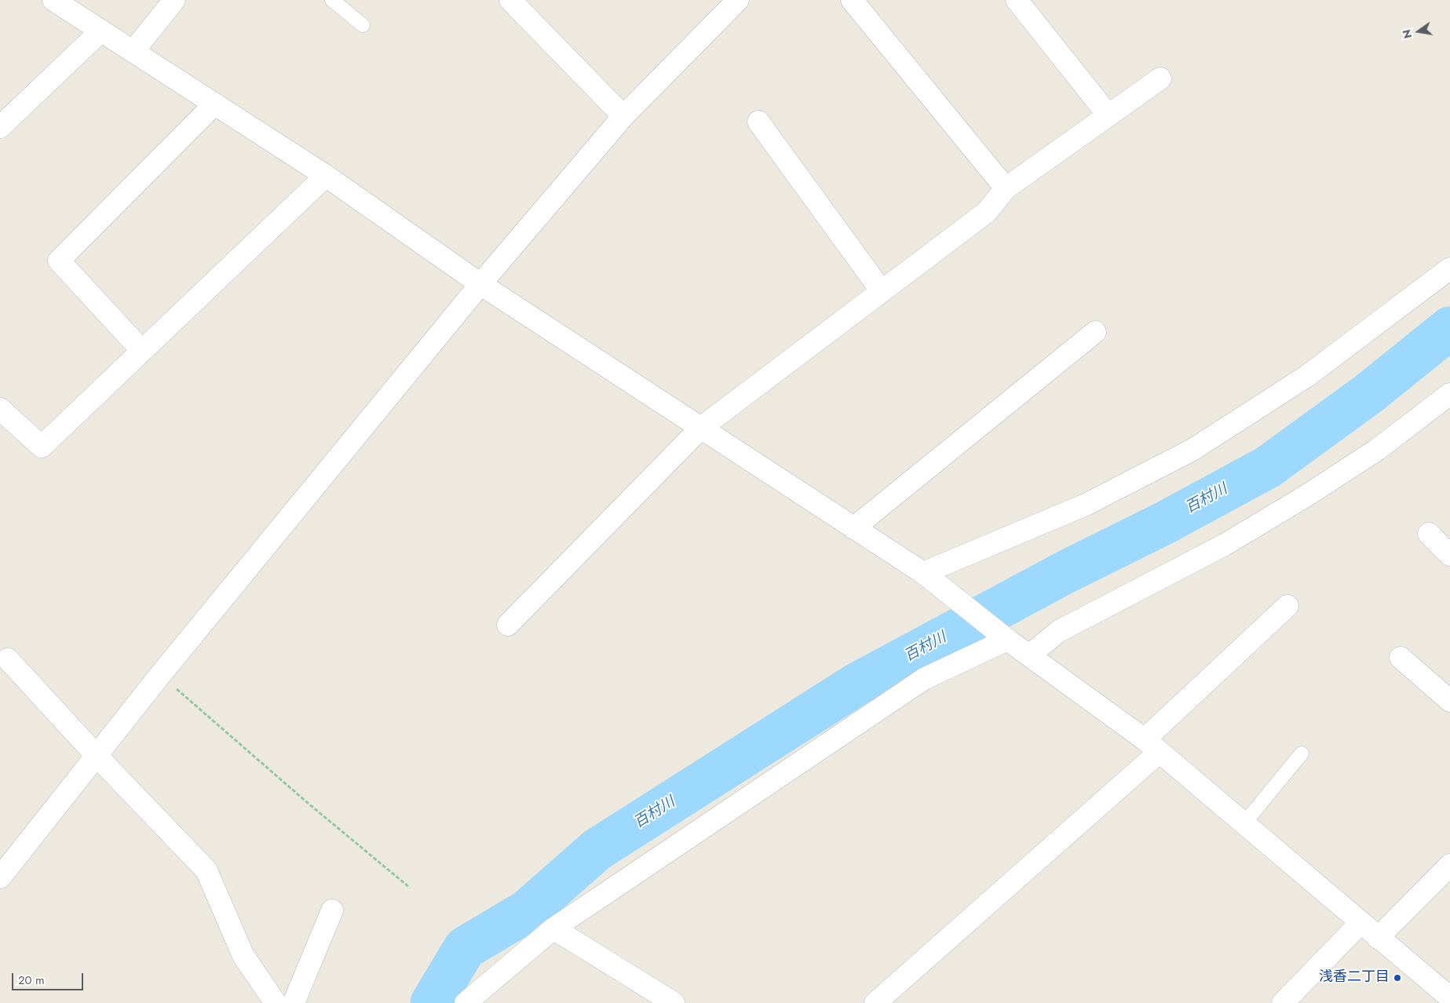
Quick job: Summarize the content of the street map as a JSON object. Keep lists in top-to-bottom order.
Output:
{
  "water": ["百村川"],
  "places": ["浅香二丁目"],
  "scale_bar": "20 m",
  "north": "left"
}
